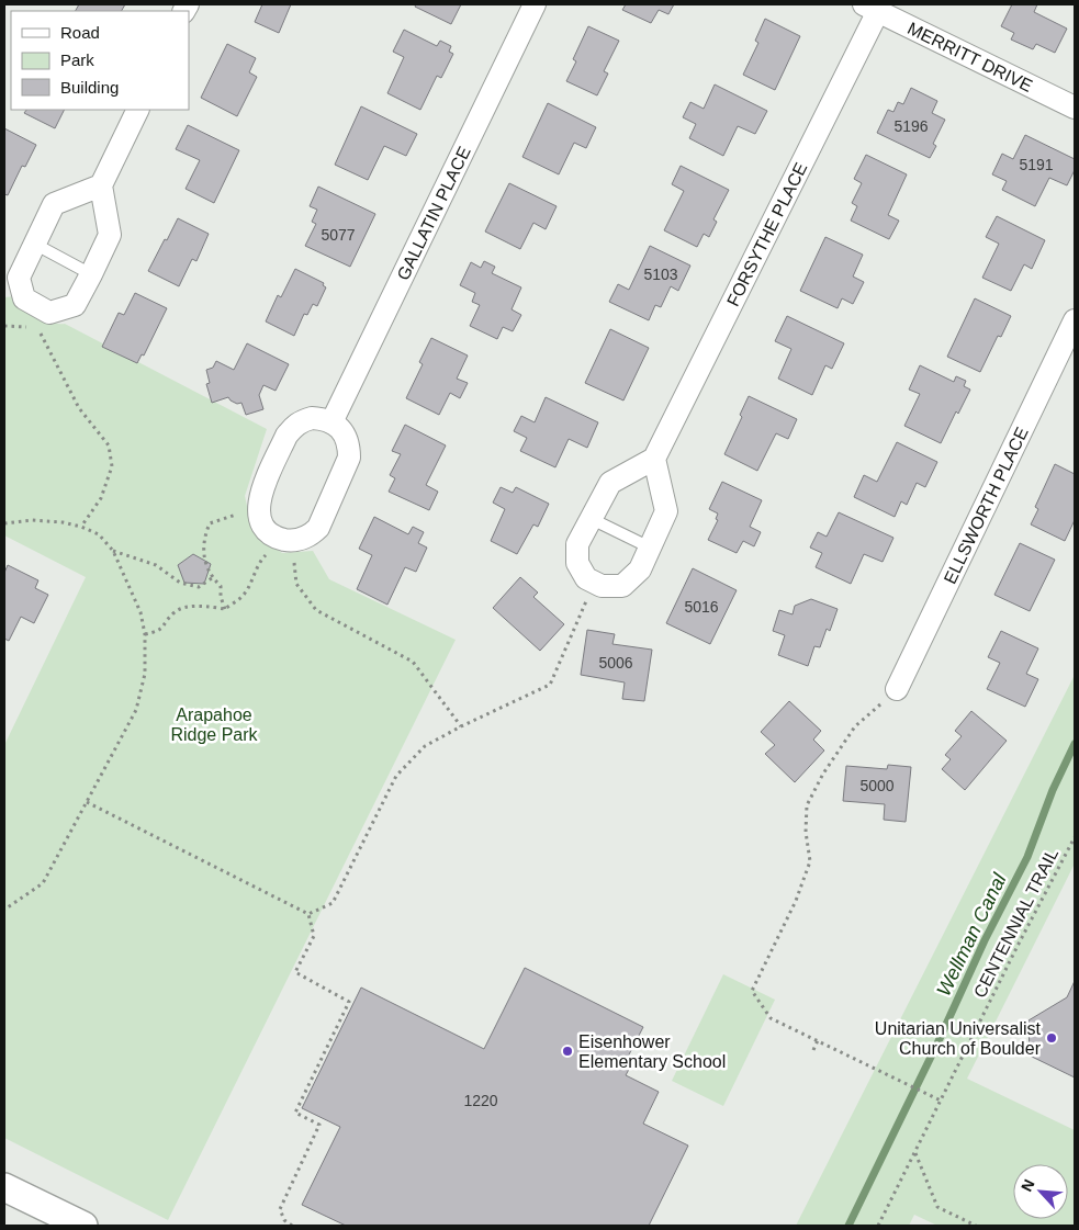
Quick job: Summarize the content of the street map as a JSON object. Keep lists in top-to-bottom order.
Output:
{
  "streets": {
    "street": [
      "MERRITT DRIVE",
      "GALLATIN PLACE",
      "FORSYTHE PLACE",
      "ELLSWORTH PLACE"
    ],
    "path": ["CENTENNIAL TRAIL"]
  },
  "crossings": [
    ["MERRITT DRIVE", "FORSYTHE PLACE"]
  ],
  "water": ["Wellman Canal"],
  "parks": ["Arapahoe Ridge Park"],
  "places": ["Unitarian Universalist Church of Boulder", "Eisenhower Elementary School"],
  "house_numbers": [
    "5196",
    "5191",
    "5077",
    "5103",
    "5016",
    "5006",
    "5000",
    "1220"
  ],
  "legend": ["Road", "Park", "Building"],
  "north": "top left"
}
